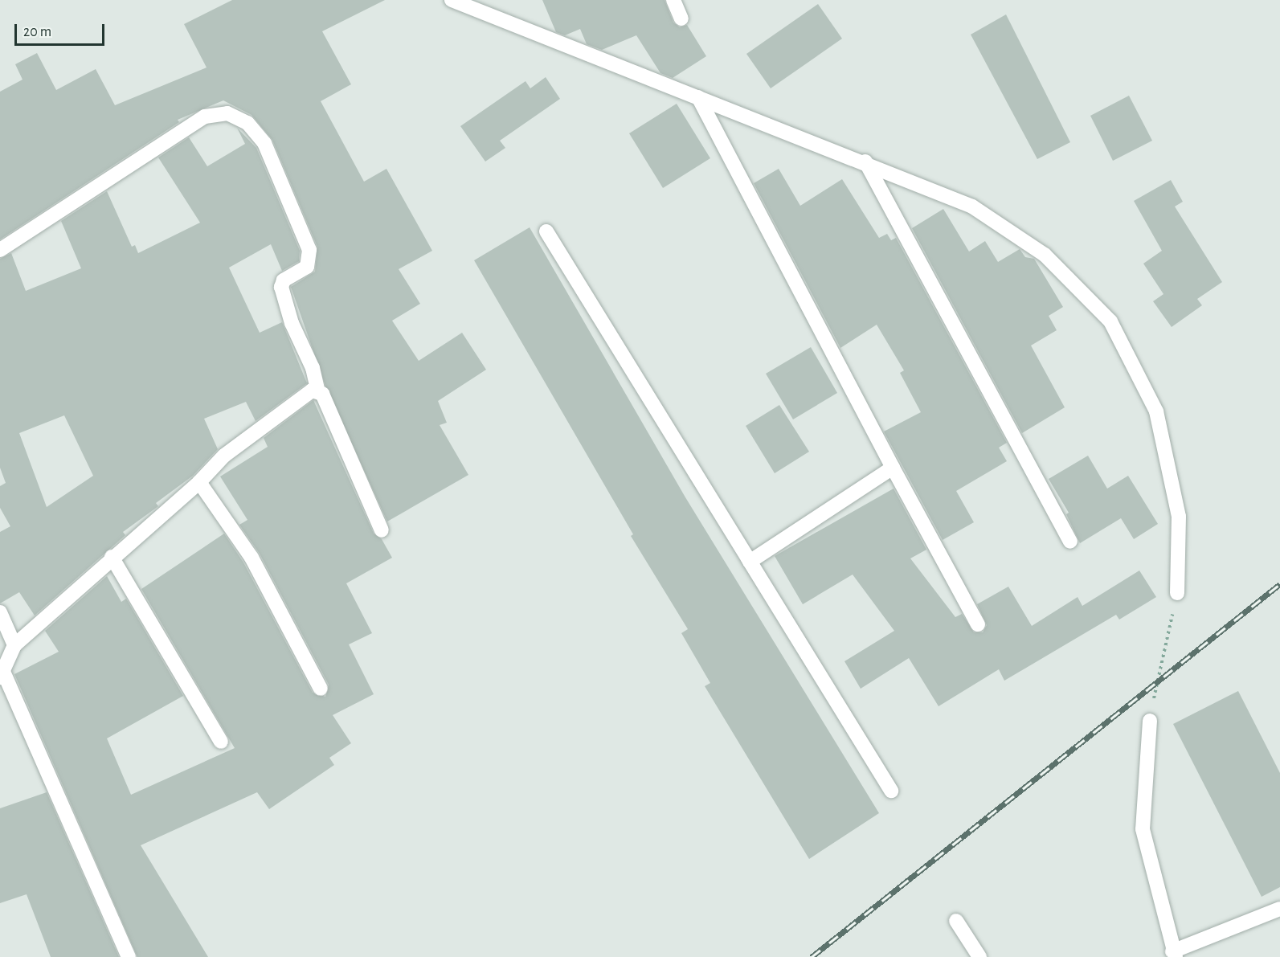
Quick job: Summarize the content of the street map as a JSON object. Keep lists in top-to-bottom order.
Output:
{
  "scale_bar": "20 m"
}
